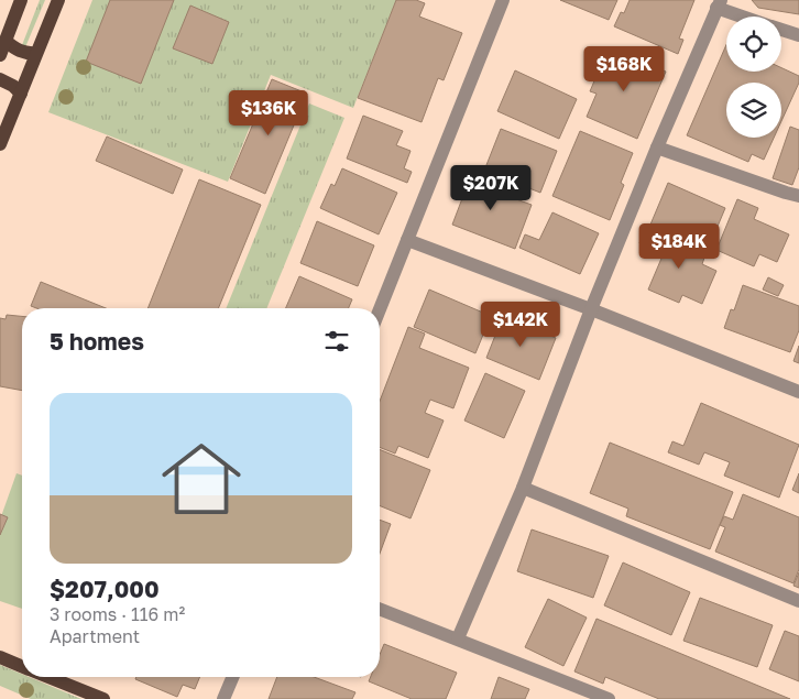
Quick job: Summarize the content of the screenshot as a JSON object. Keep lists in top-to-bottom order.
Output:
{
  "page": {
    "price": [
      "$168K",
      "$136K",
      "$207K",
      "$184K",
      "$142K"
    ],
    "heading": "5 homes",
    "list": [
      {
        "name": "$207,000",
        "note": "3 rooms · 116 m² · Apartment"
      }
    ]
  }
}
